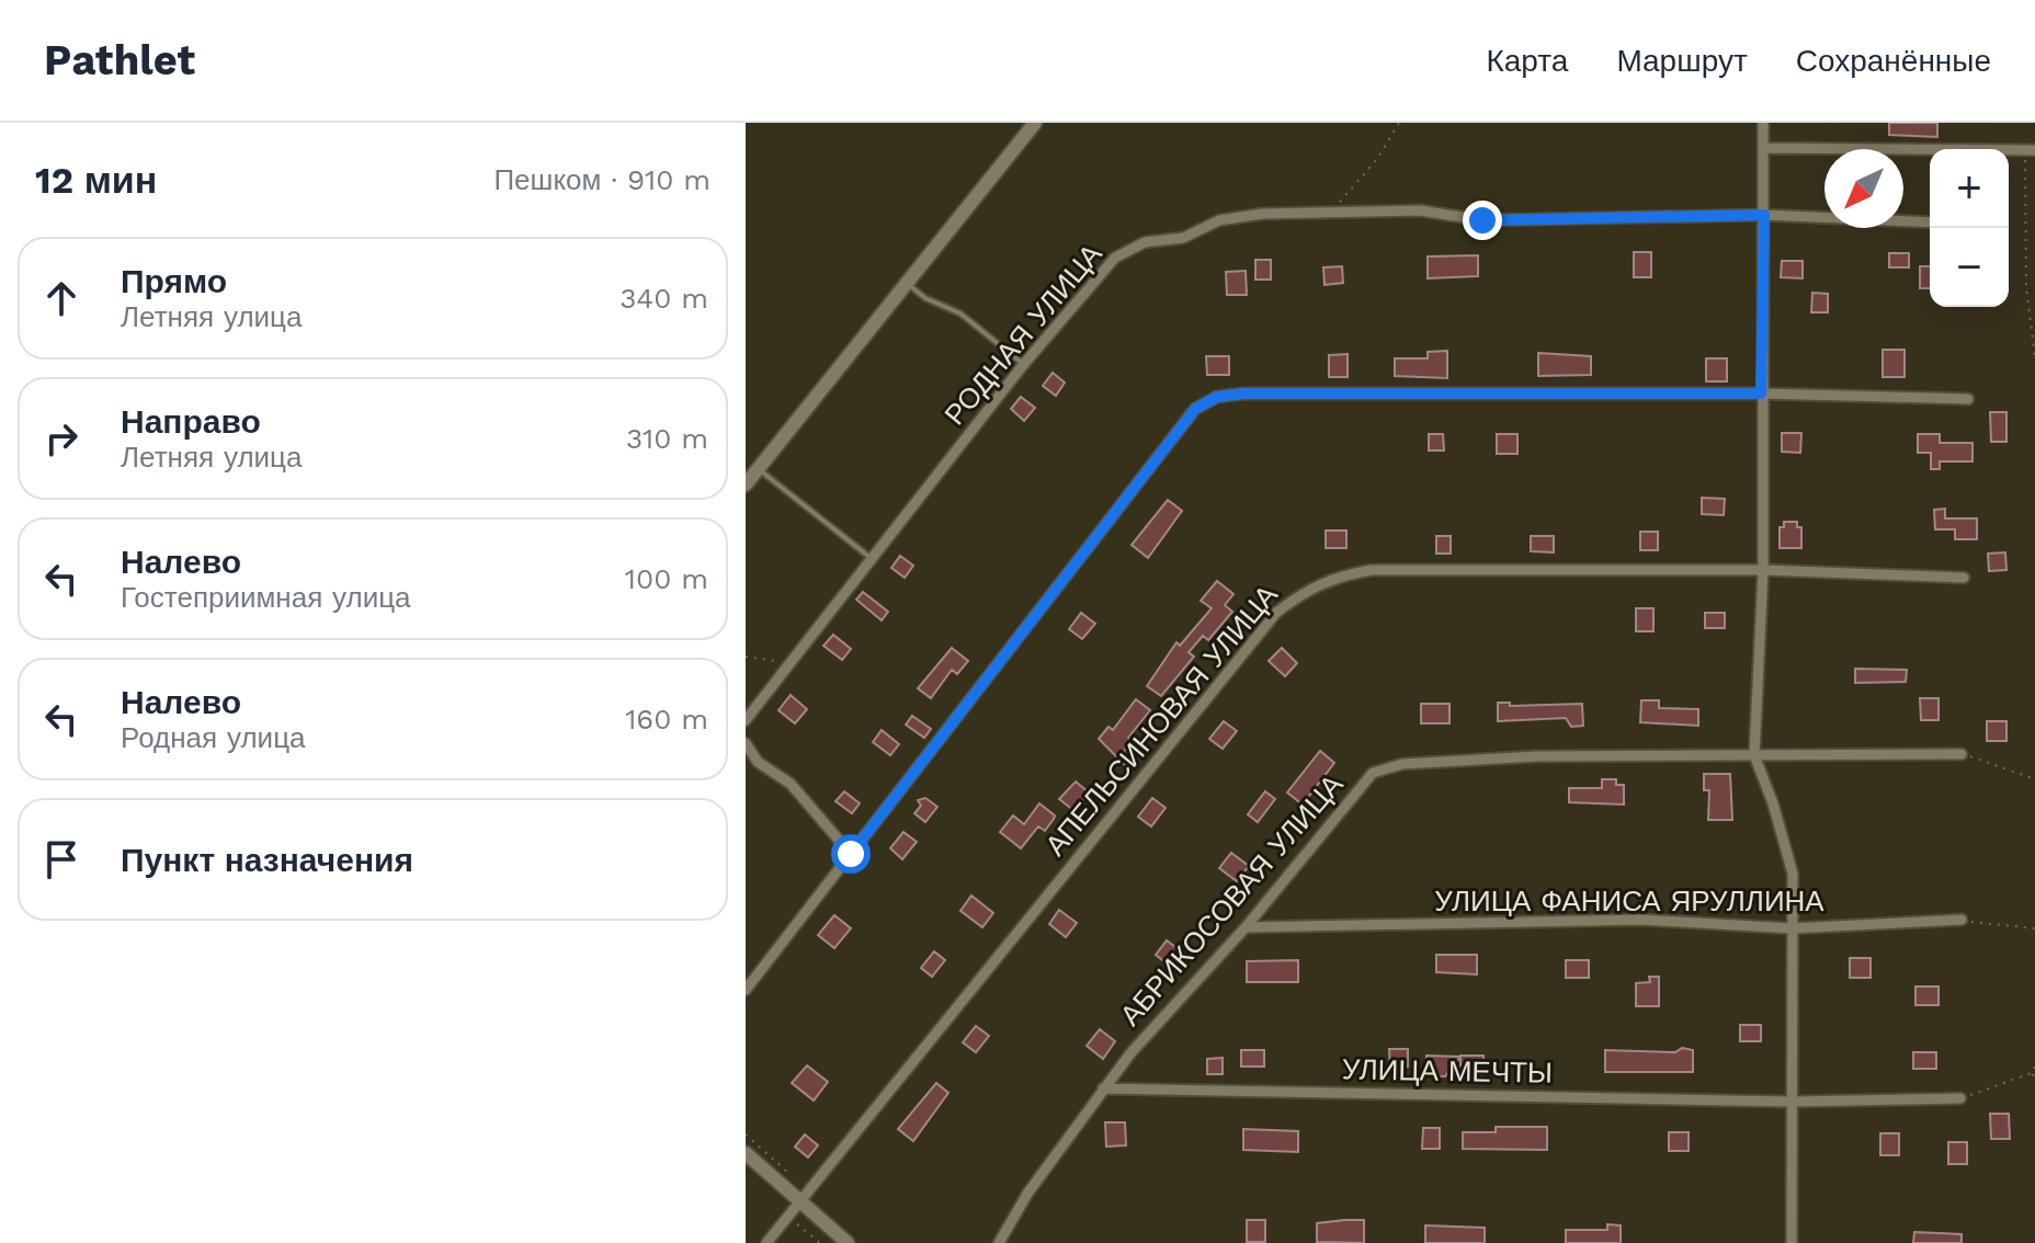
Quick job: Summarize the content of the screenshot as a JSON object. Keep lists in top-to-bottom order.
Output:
{
  "streets": {
    "street": [
      "РОДНАЯ УЛИЦА",
      "АПЕЛЬСИНОВАЯ УЛИЦА",
      "АБРИКОСОВАЯ УЛИЦА",
      "УЛИЦА ФАНИСА ЯРУЛЛИНА",
      "УЛИЦА МЕЧТЫ"
    ]
  },
  "crossings": [
    ["АБРИКОСОВАЯ УЛИЦА", "УЛИЦА ФАНИСА ЯРУЛЛИНА"],
    ["АБРИКОСОВАЯ УЛИЦА", "УЛИЦА МЕЧТЫ"]
  ],
  "north": "bottom left",
  "page": {
    "header": "Pathlet",
    "nav": ["Карта", "Маршрут", "Сохранённые"],
    "heading": ["12 мин", "Пешком · 910 m"],
    "map_buttons": ["+", "−"],
    "list": [
      ["Прямо", "Летняя улица", "340 m"],
      ["Направо", "Летняя улица", "310 m"],
      ["Налево", "Гостеприимная улица", "100 m"],
      ["Налево", "Родная улица", "160 m"],
      "Пункт назначения"
    ]
  }
}
